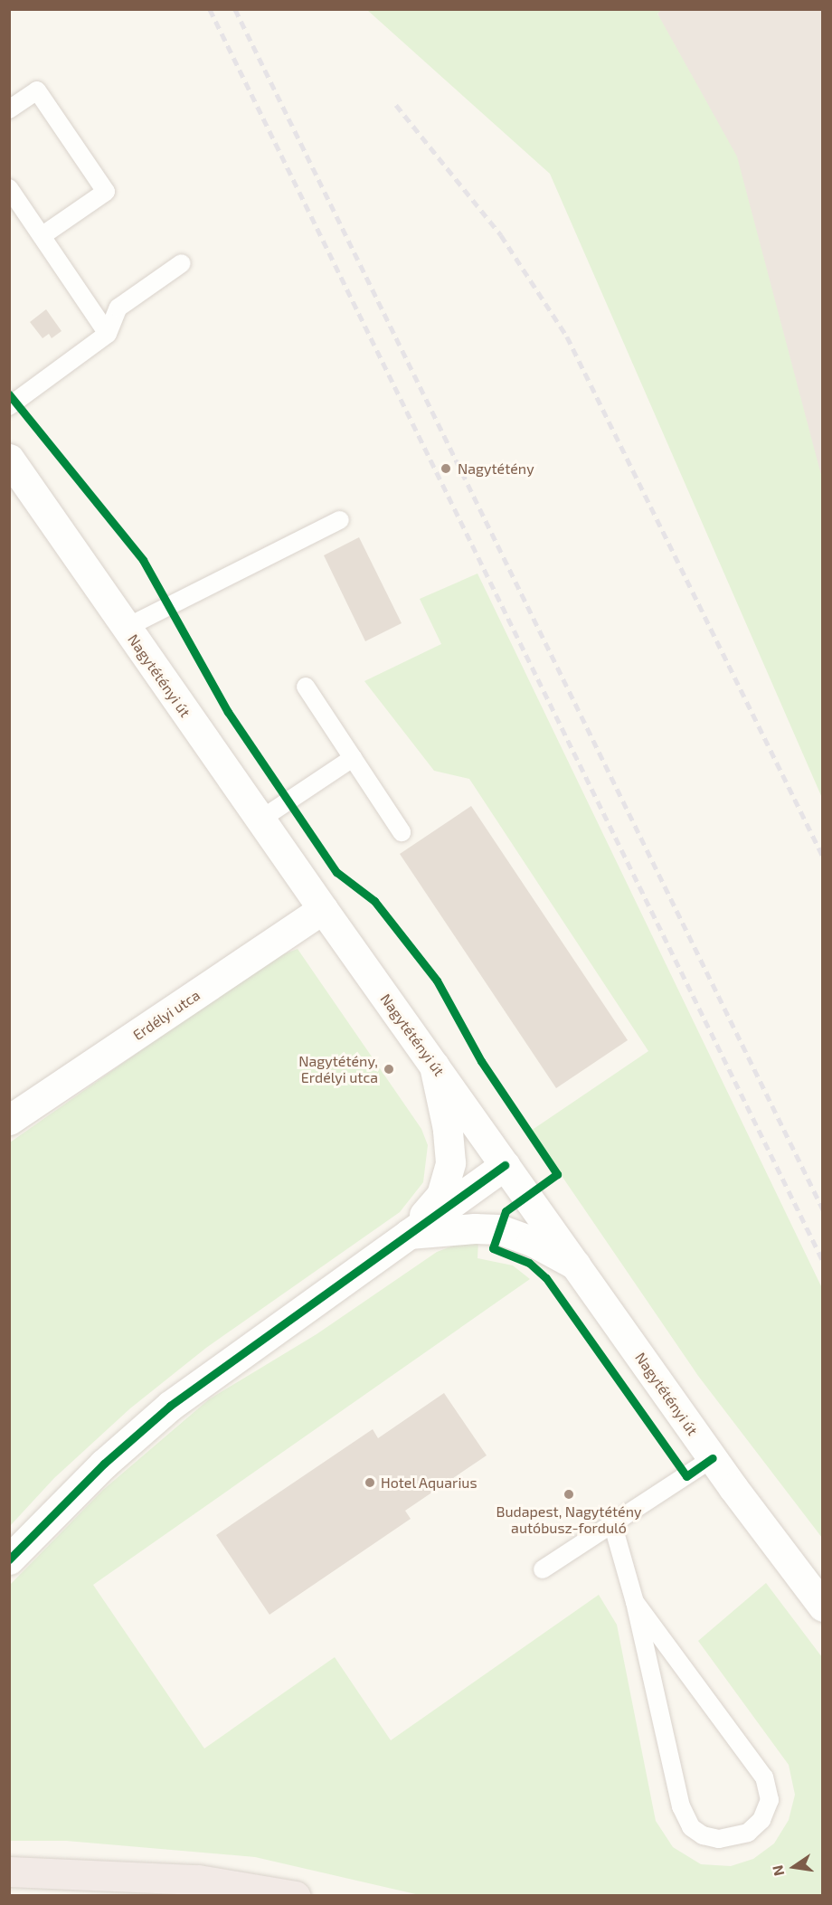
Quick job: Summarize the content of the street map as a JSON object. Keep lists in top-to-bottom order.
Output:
{
  "streets": {
    "main road": ["Nagytétényi út", "Erdélyi utca"]
  },
  "crossings": [
    ["Nagytétényi út", "Erdélyi utca"]
  ],
  "places": [
    "Nagytétény",
    "Nagytétény, Erdélyi utca",
    "Hotel Aquarius",
    "Budapest, Nagytétény autóbusz-forduló"
  ],
  "north": "left"
}
